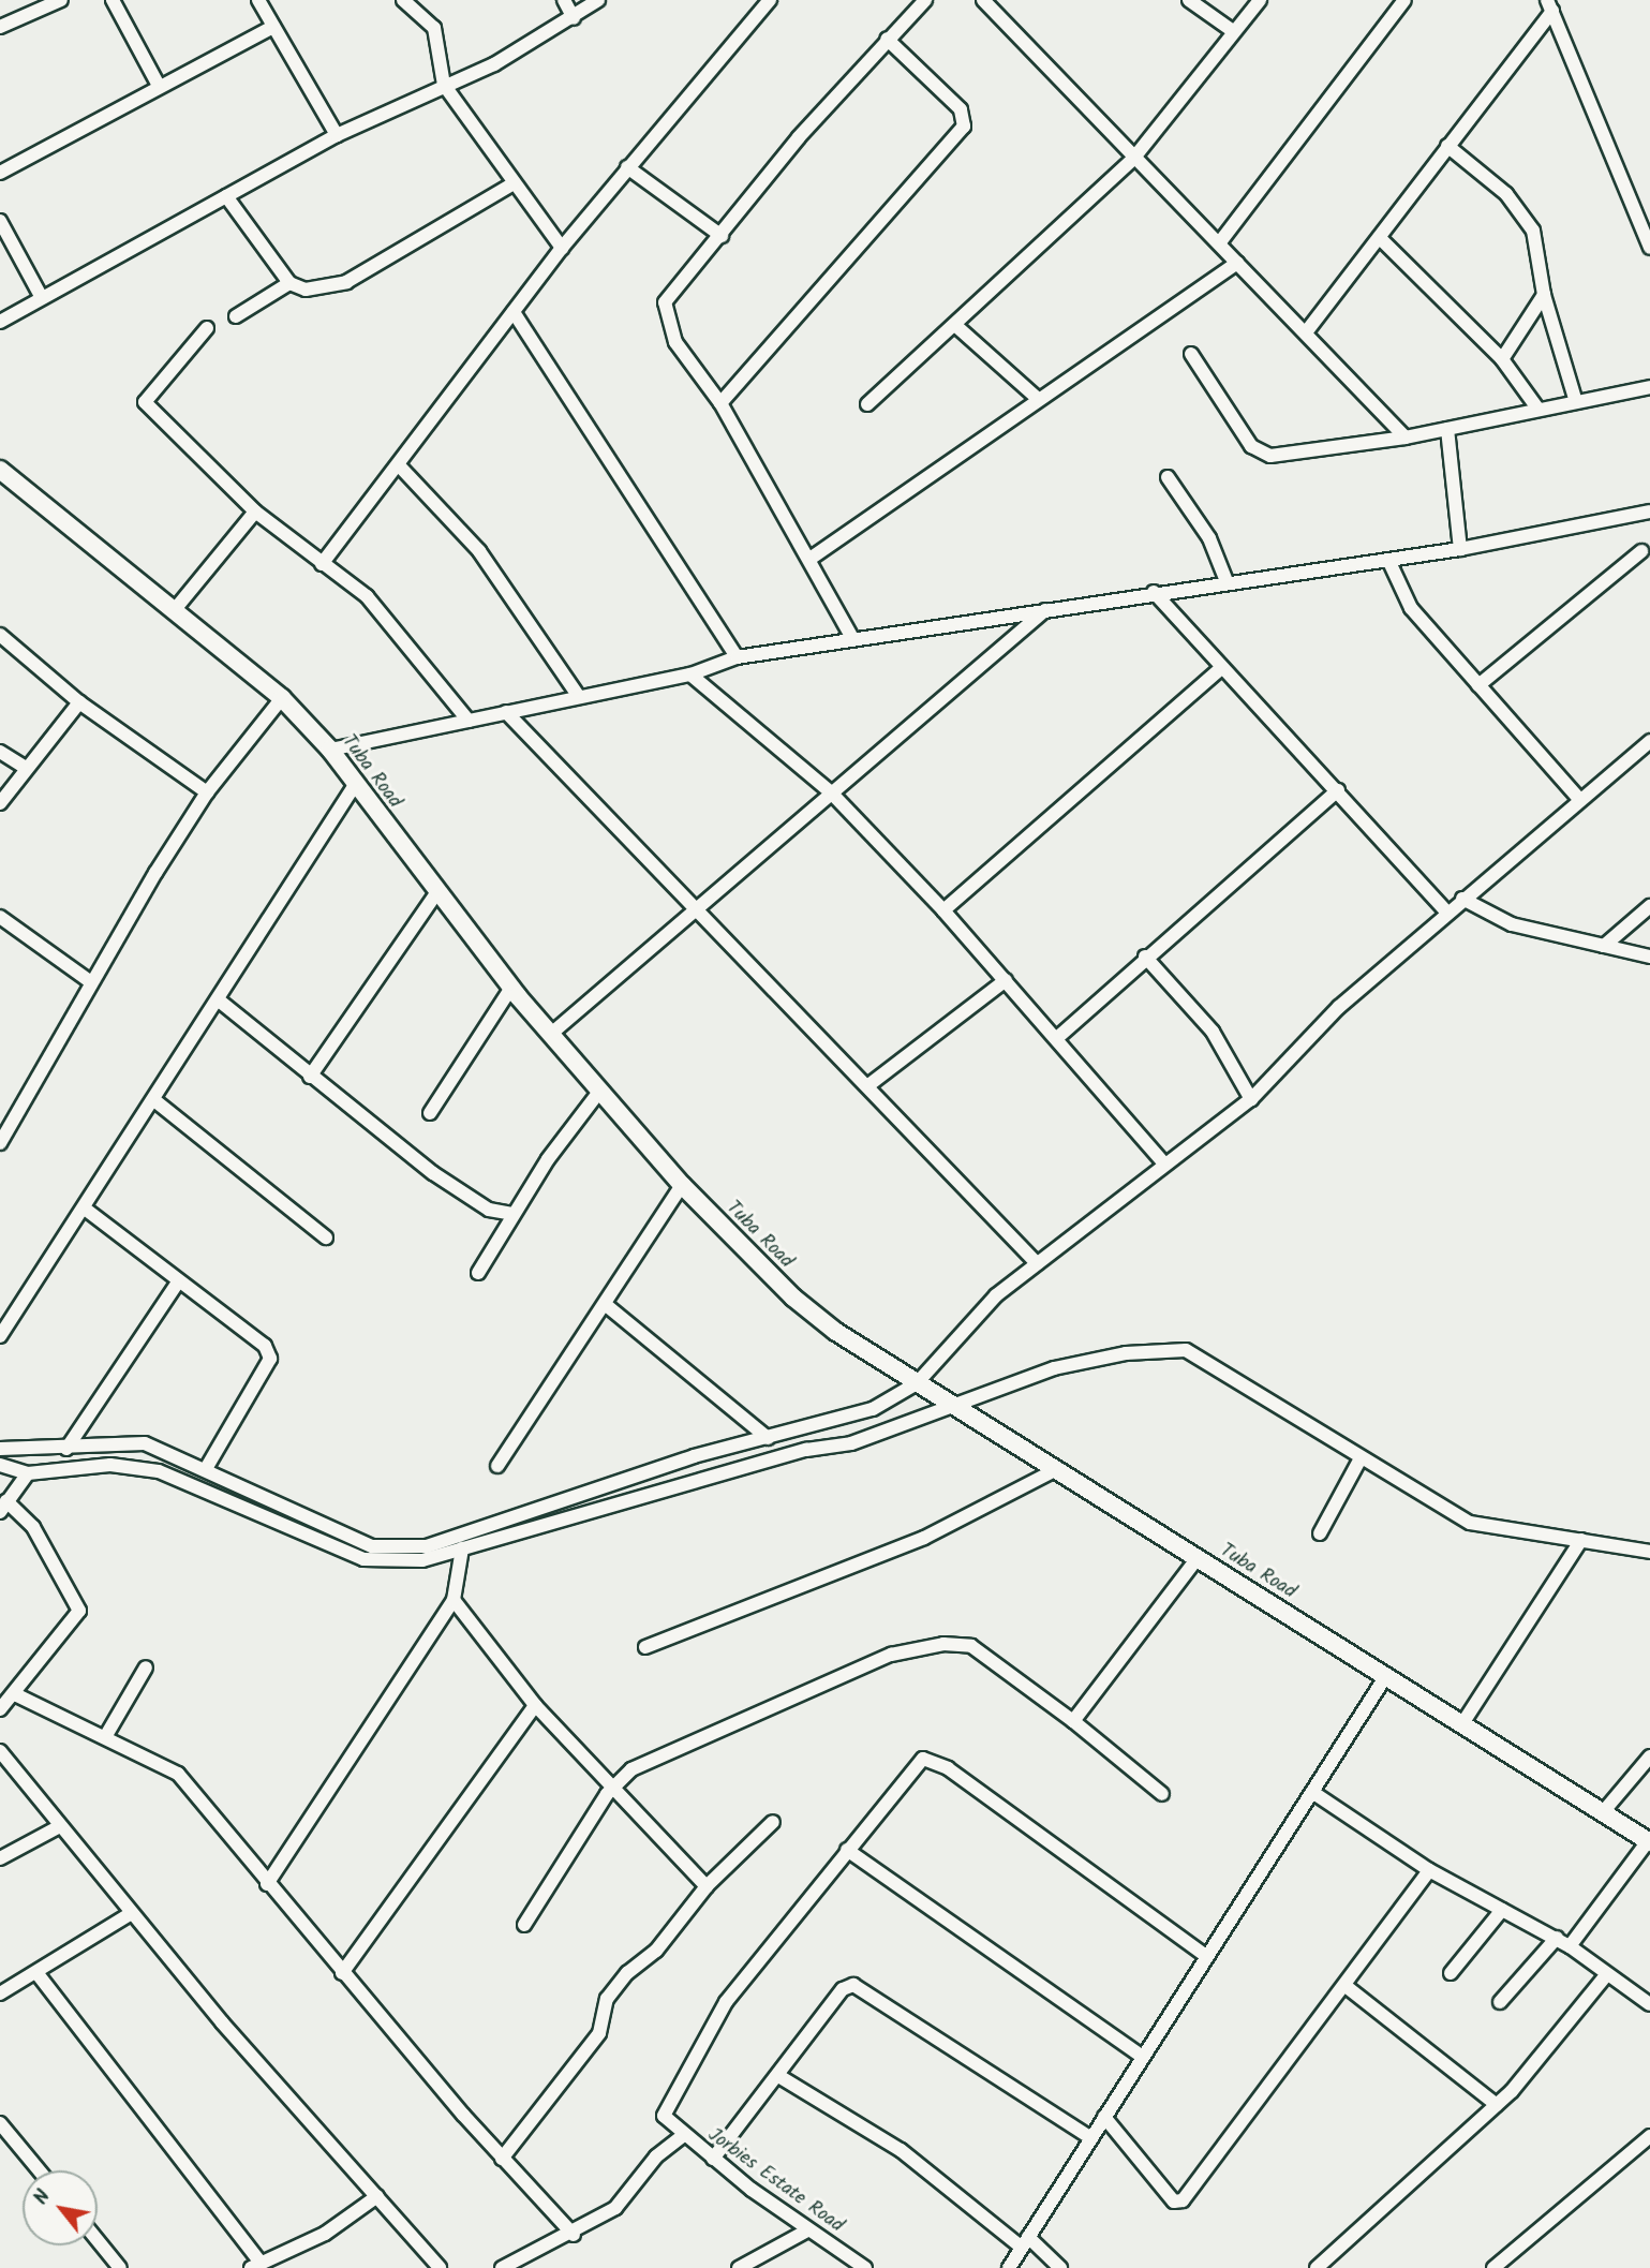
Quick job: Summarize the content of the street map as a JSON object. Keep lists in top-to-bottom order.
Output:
{
  "streets": {
    "street": ["Tuba Road", "Jorbies Estate Road"]
  },
  "north": "top left"
}
